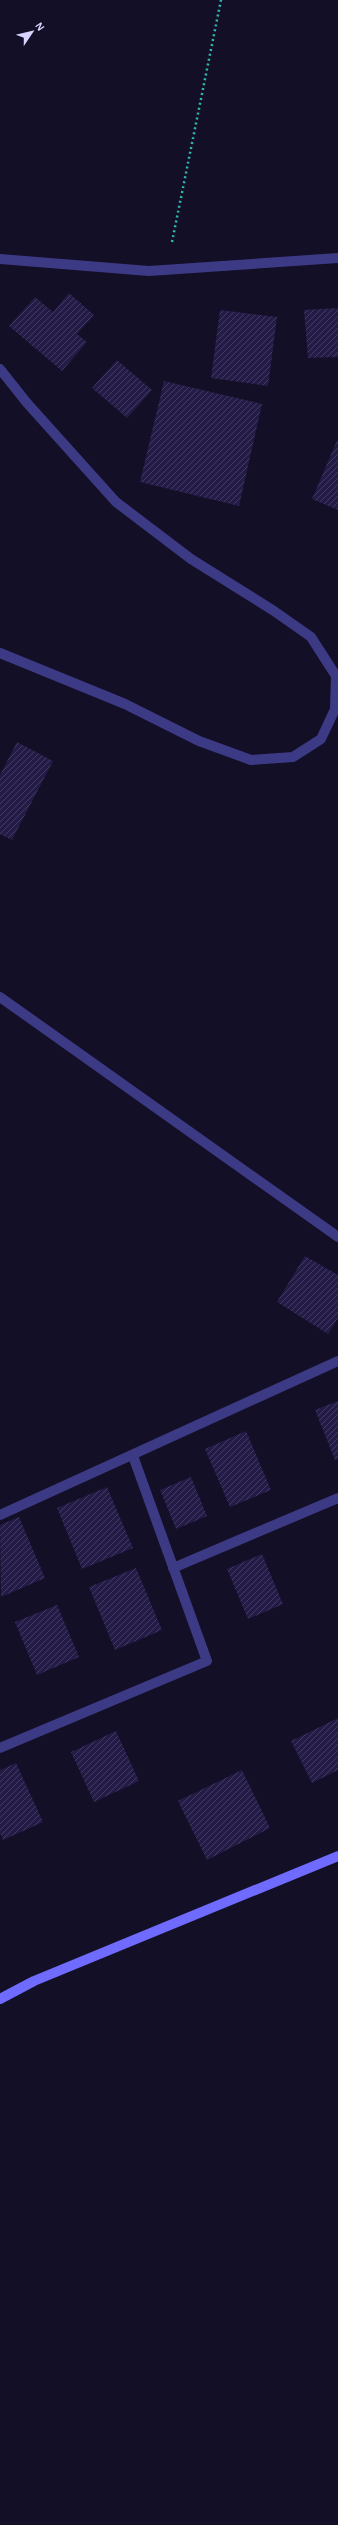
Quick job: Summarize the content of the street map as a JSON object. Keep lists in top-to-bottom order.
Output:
{
  "north": "top right"
}
